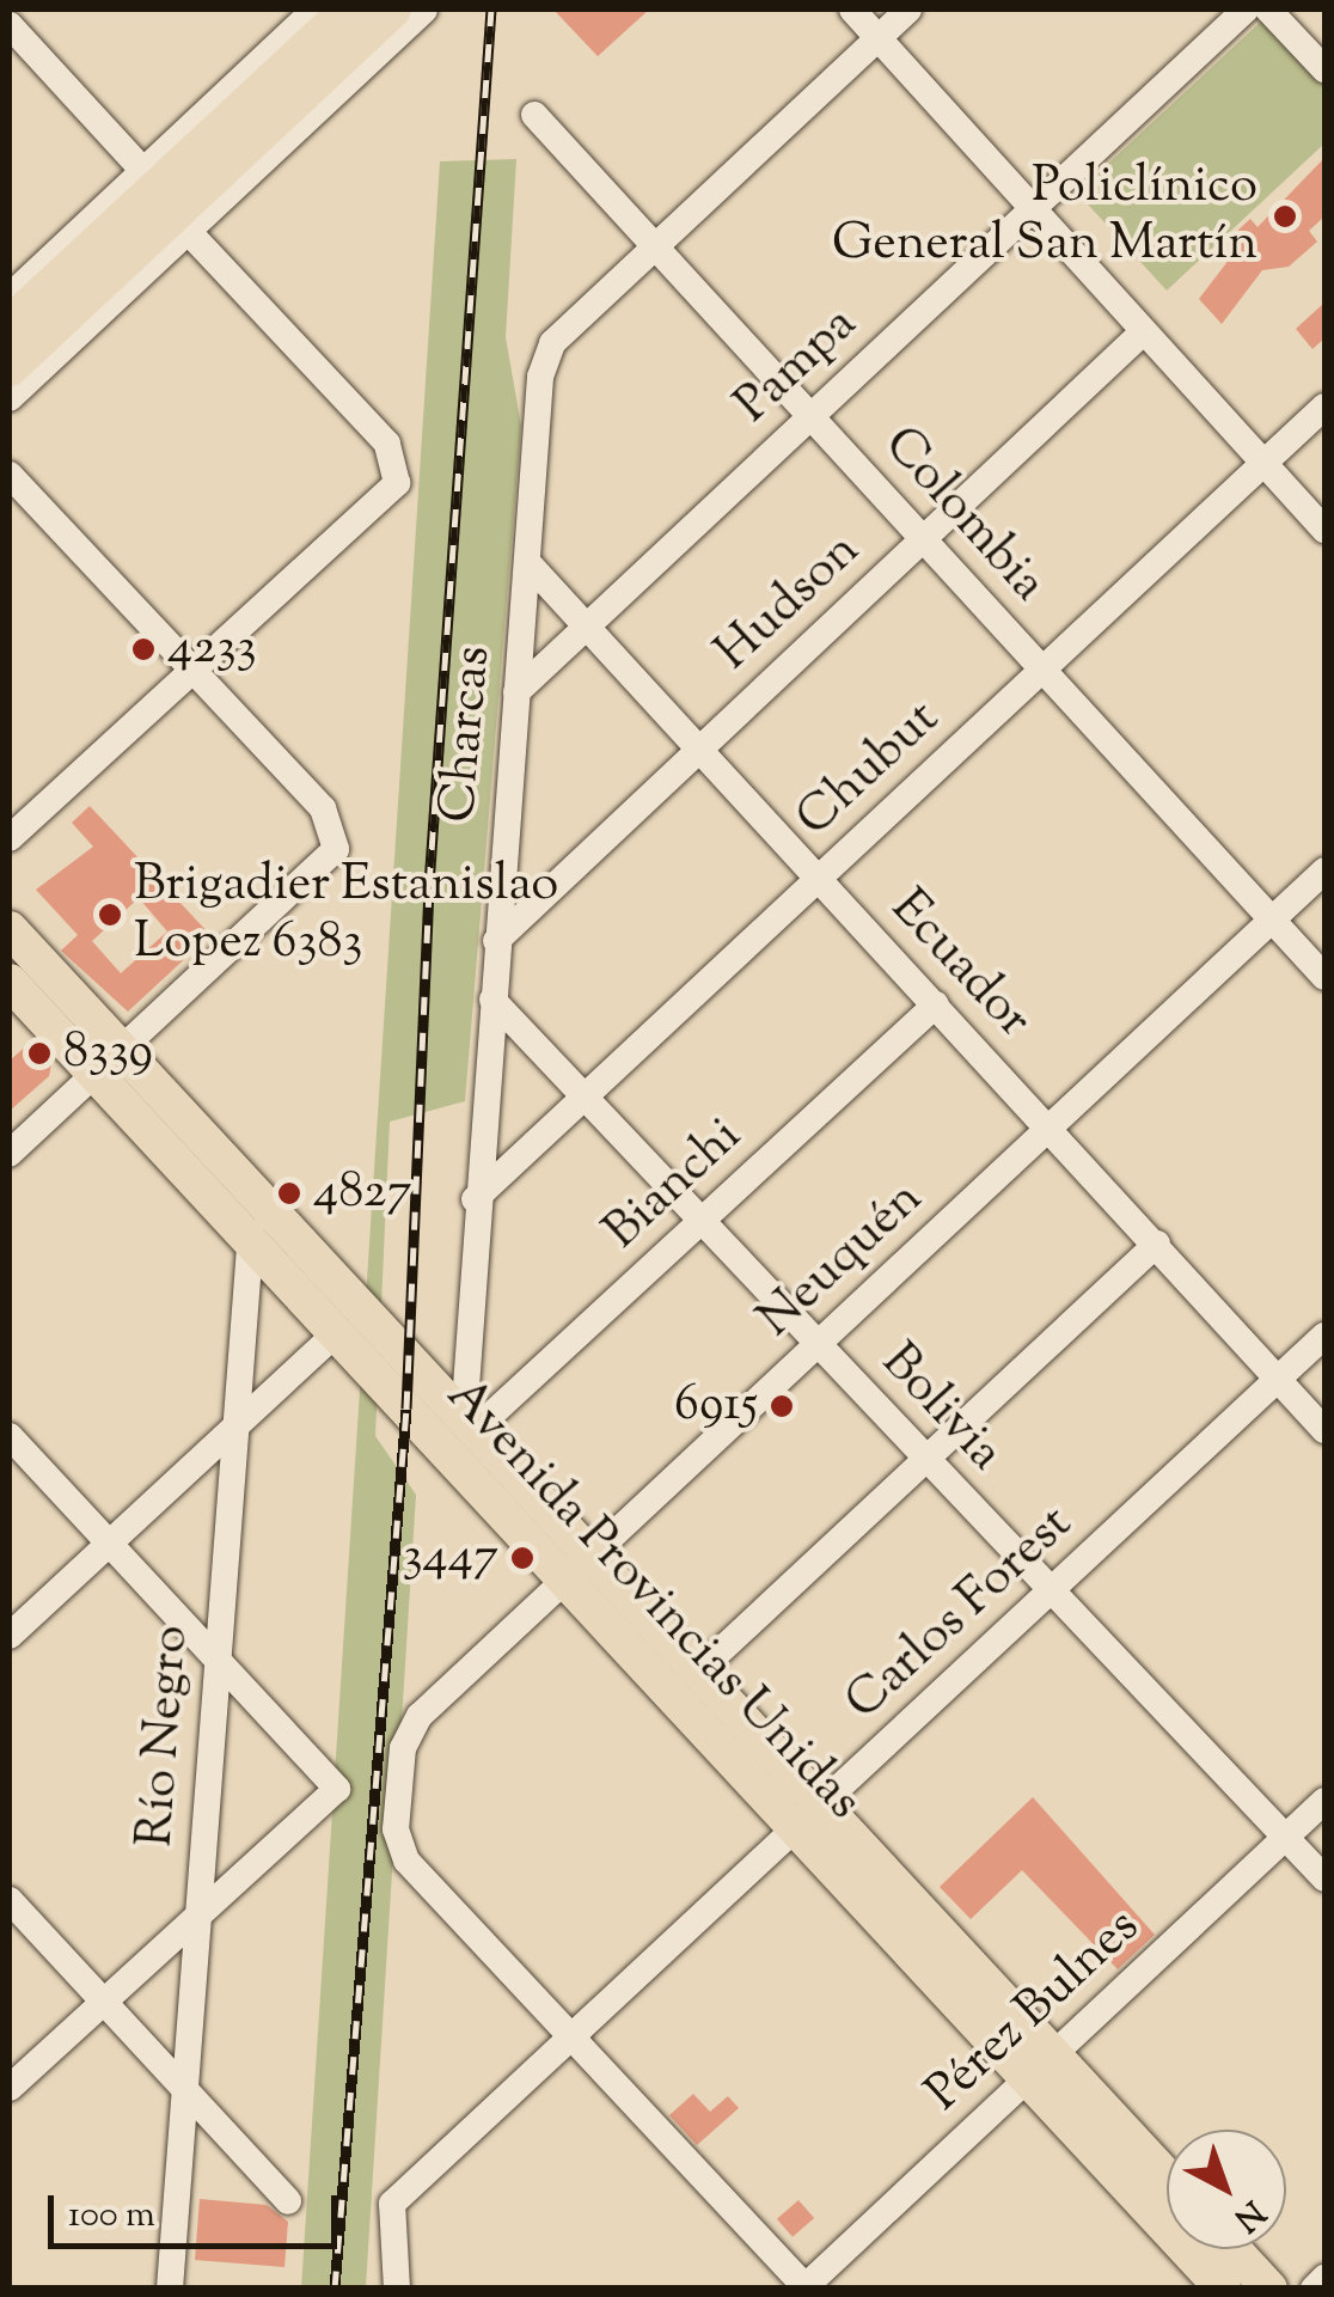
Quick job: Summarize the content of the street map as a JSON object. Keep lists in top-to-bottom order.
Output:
{
  "streets": {
    "main road": ["Avenida Provincias Unidas"],
    "street": [
      "Pampa",
      "Colombia",
      "Hudson",
      "Charcas",
      "Chubut",
      "Ecuador",
      "Bianchi",
      "Neuquén",
      "Bolivia",
      "Carlos Forest",
      "Río Negro",
      "Pérez Bulnes"
    ]
  },
  "crossings": [
    ["Pampa", "Colombia"],
    ["Pampa", "Charcas"],
    ["Pampa", "Ecuador"],
    ["Colombia", "Hudson"],
    ["Colombia", "Charcas"],
    ["Colombia", "Chubut"],
    ["Colombia", "Neuquén"],
    ["Hudson", "Charcas"],
    ["Hudson", "Ecuador"],
    ["Charcas", "Chubut"],
    ["Charcas", "Ecuador"],
    ["Charcas", "Bianchi"],
    ["Charcas", "Bolivia"],
    ["Charcas", "Avenida Provincias Unidas"],
    ["Chubut", "Ecuador"],
    ["Chubut", "Bolivia"],
    ["Ecuador", "Bianchi"],
    ["Ecuador", "Neuquén"],
    ["Ecuador", "Carlos Forest"],
    ["Bianchi", "Bolivia"],
    ["Bianchi", "Avenida Provincias Unidas"],
    ["Neuquén", "Bolivia"],
    ["Neuquén", "Avenida Provincias Unidas"],
    ["Neuquén", "Carlos Forest"],
    ["Bolivia", "Carlos Forest"],
    ["Bolivia", "Pérez Bulnes"],
    ["Avenida Provincias Unidas", "Carlos Forest"],
    ["Avenida Provincias Unidas", "Río Negro"],
    ["Avenida Provincias Unidas", "Pérez Bulnes"]
  ],
  "places": [
    "Policlínico General San Martín",
    "4233",
    "Brigadier Estanislao Lopez 6383",
    "8339",
    "4827",
    "6915",
    "3447"
  ],
  "scale_bar": "100 m",
  "north": "bottom right"
}
